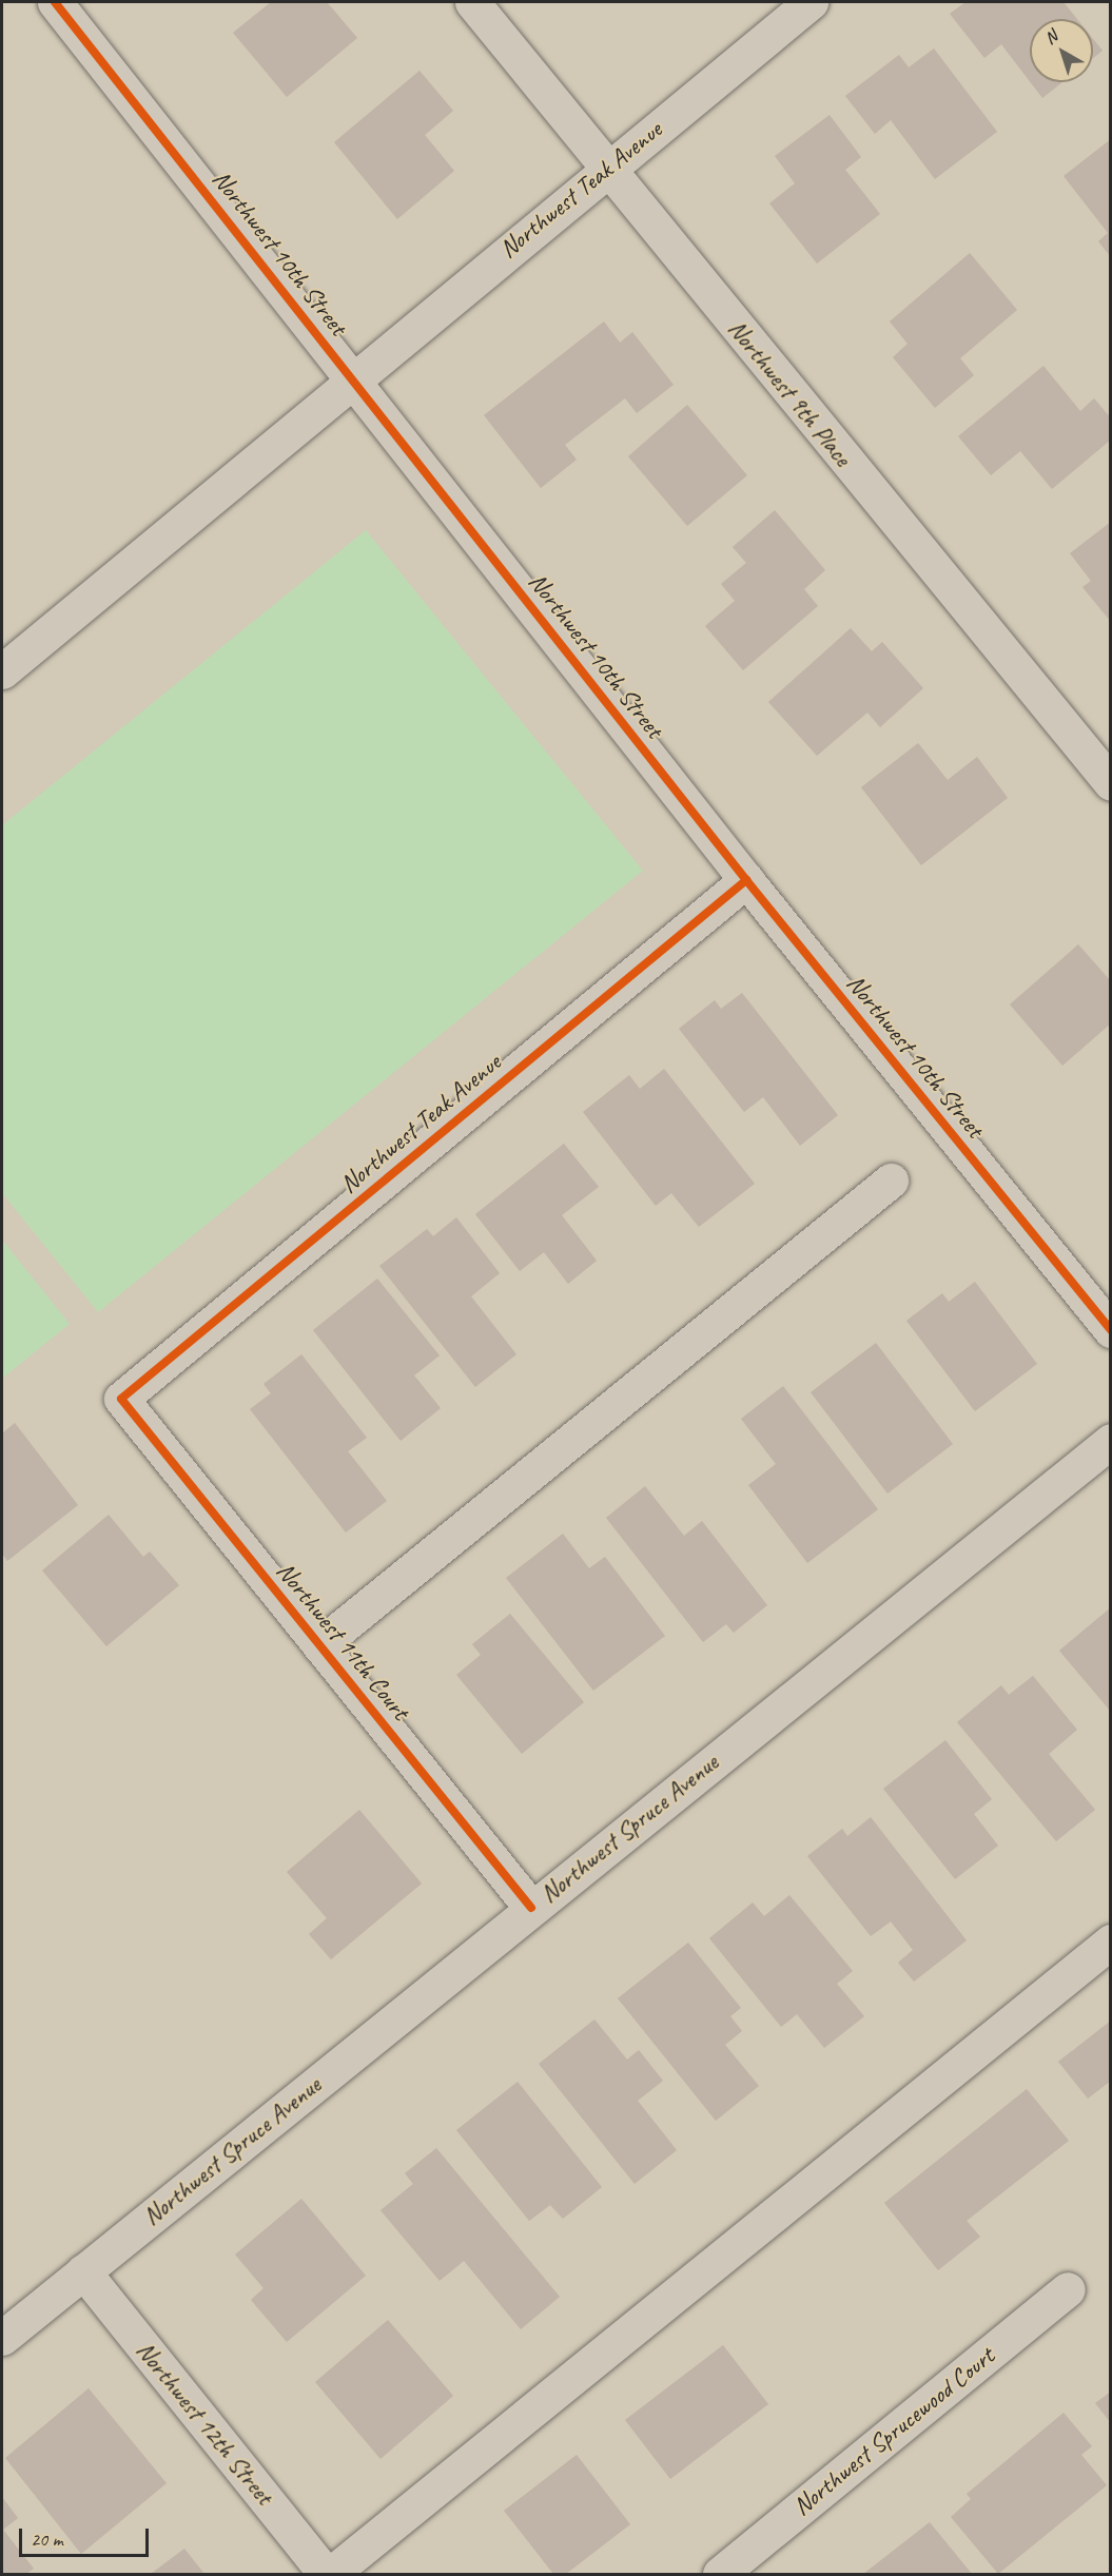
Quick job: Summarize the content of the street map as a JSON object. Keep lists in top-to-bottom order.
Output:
{
  "streets": {
    "street": [
      "Northwest Teak Avenue",
      "Northwest 10th Street",
      "Northwest 9th Place",
      "Northwest 11th Court",
      "Northwest Spruce Avenue",
      "Northwest 12th Street",
      "Northwest Sprucewood Court"
    ]
  },
  "crossings": [
    ["Northwest Teak Avenue", "Northwest 10th Street"],
    ["Northwest Teak Avenue", "Northwest 9th Place"],
    ["Northwest Teak Avenue", "Northwest 11th Court"],
    ["Northwest 11th Court", "Northwest Spruce Avenue"],
    ["Northwest Spruce Avenue", "Northwest 12th Street"]
  ],
  "scale_bar": "20 m",
  "north": "top left"
}
